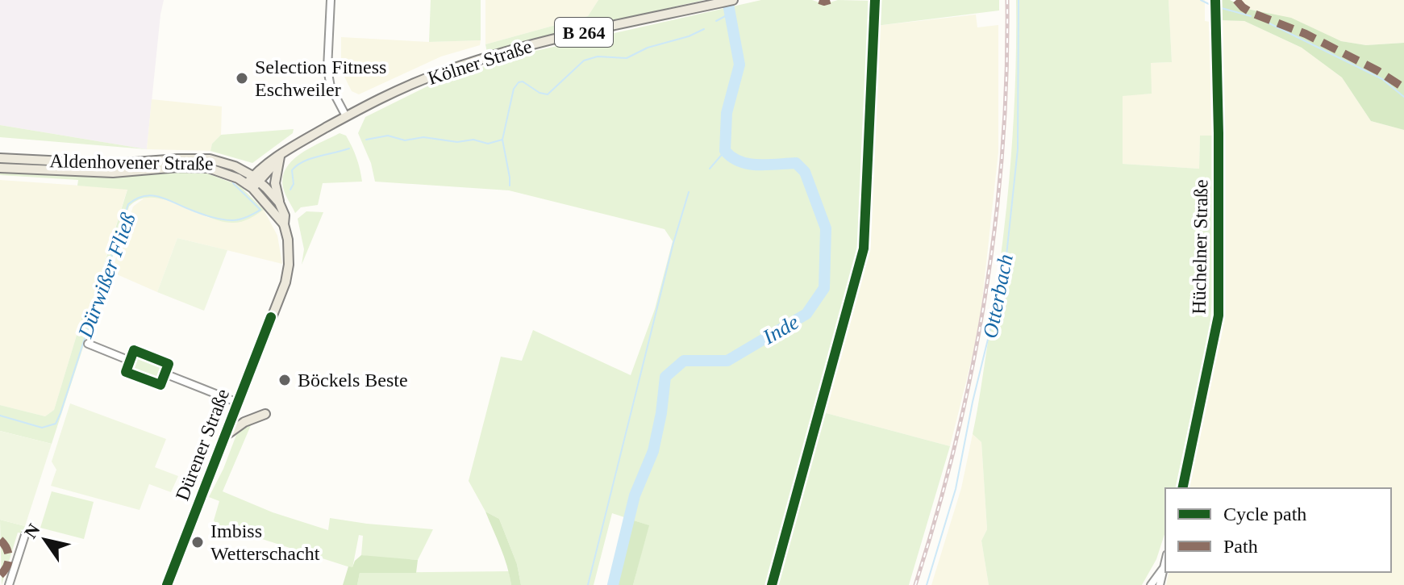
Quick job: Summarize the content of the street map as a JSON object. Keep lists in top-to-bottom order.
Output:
{
  "streets": {
    "main road": [
      "B 264",
      "Kölner Straße",
      "Aldenhovener Straße",
      "Dürener Straße"
    ],
    "street": ["Hüchelner Straße"]
  },
  "crossings": [
    ["B 264", "Kölner Straße"],
    ["B 264", "Aldenhovener Straße"],
    ["B 264", "Dürener Straße"],
    ["Aldenhovener Straße", "Dürener Straße"]
  ],
  "water": ["Dürwißer Fließ", "Otterbach", "Inde"],
  "places": ["Selection Fitness Eschweiler", "Böckels Beste", "Imbiss Wetterschacht"],
  "legend": ["Cycle path", "Path"],
  "north": "top left"
}
